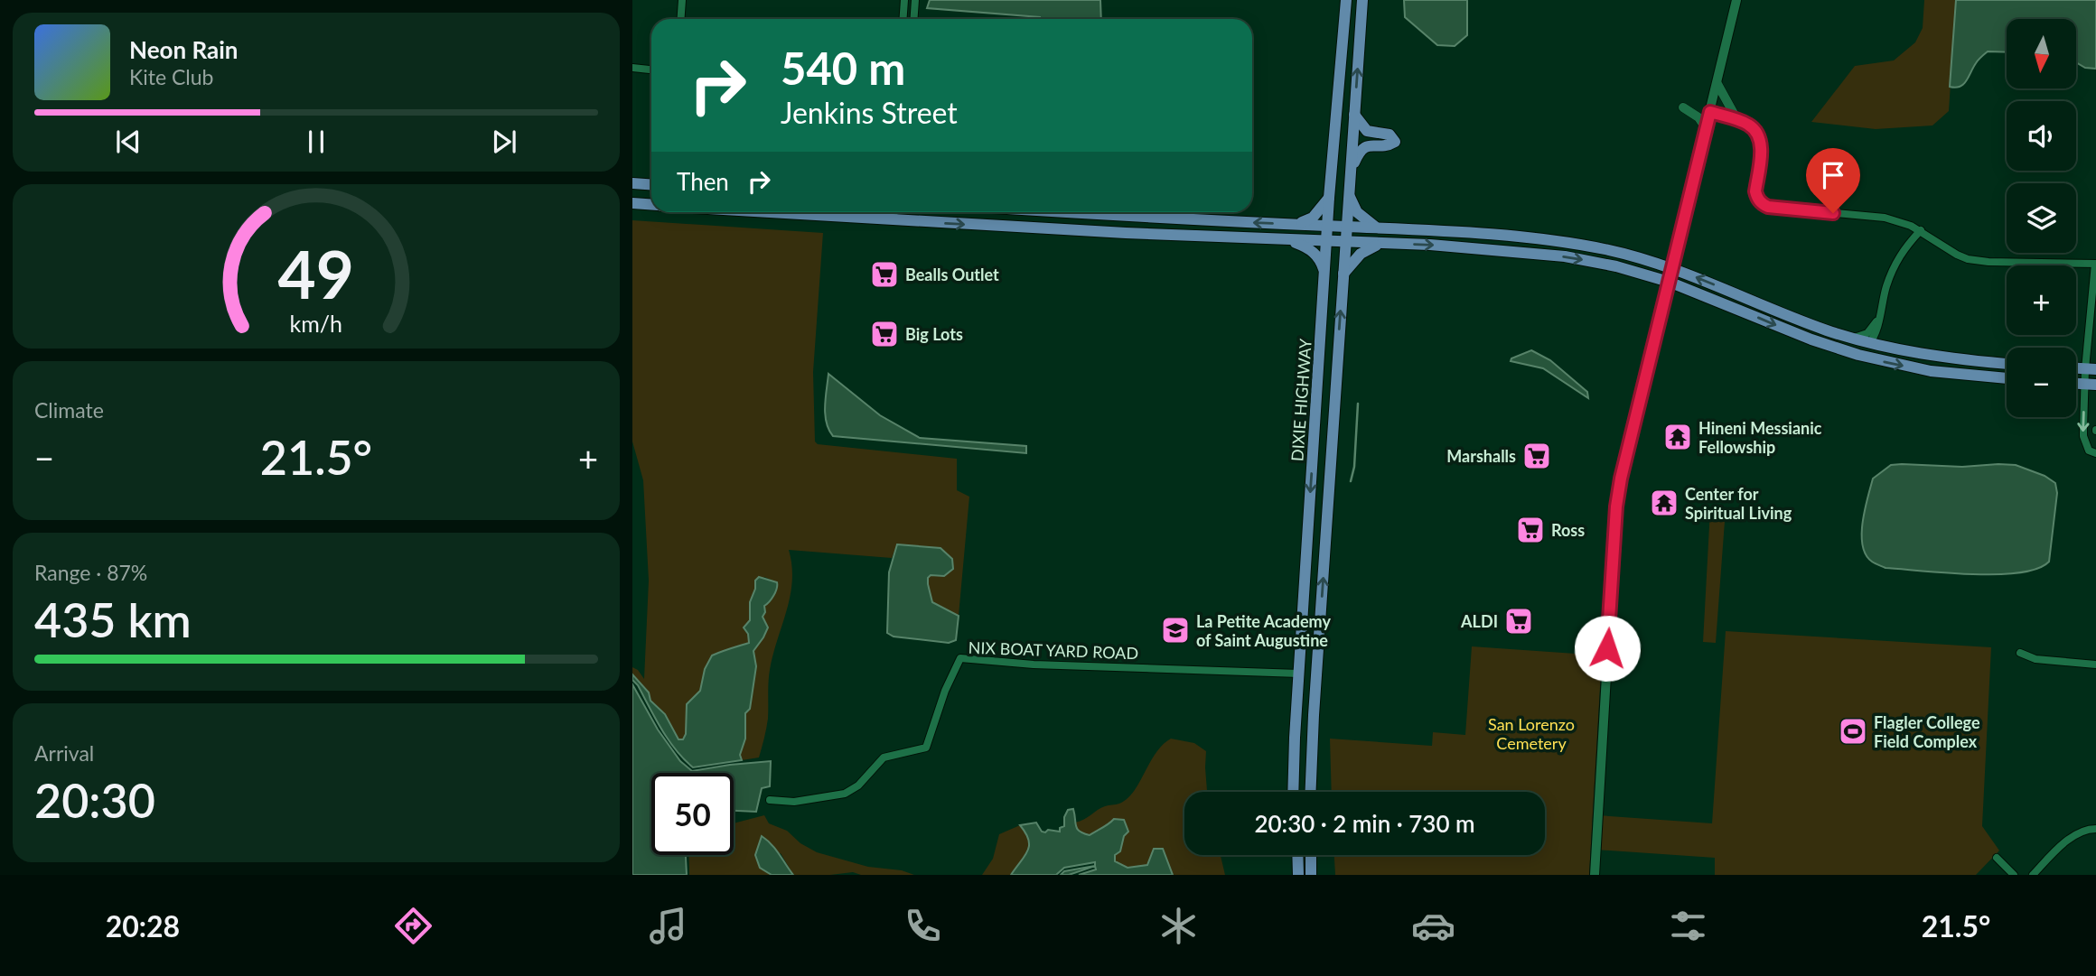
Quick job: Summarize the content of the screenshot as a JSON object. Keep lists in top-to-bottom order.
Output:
{
  "streets": {
    "main road": ["DIXIE HIGHWAY"],
    "street": ["NIX BOAT YARD ROAD"]
  },
  "crossings": [
    ["DIXIE HIGHWAY", "NIX BOAT YARD ROAD"]
  ],
  "parks": ["San Lorenzo Cemetery"],
  "places": {
    "supermarket": [
      "Bealls Outlet",
      "Big Lots",
      "Marshalls",
      "Ross",
      "ALDI"
    ],
    "temple": ["Hineni Messianic Fellowship", "Center for Spiritual Living"],
    "school or university": ["La Petite Academy of Saint Augustine"],
    "sports": ["Flagler College Field Complex"]
  },
  "north": "bottom",
  "page": {
    "map_buttons": ["+", "−"],
    "turn": ["540 m", "Jenkins Street"],
    "song": ["Neon Rain", "Kite Club"],
    "then": "Then",
    "tile": [
      "Climate",
      ["Range · 87%", "435 km"],
      ["Arrival", "20:30"]
    ],
    "heat": ["−", "21.5°", "+"],
    "limit": "50",
    "trip": "20:30 · 2 min · 730 m",
    "tabs": ["20:28", "21.5°"],
    "gauge": ["49", "km/h"]
  }
}
